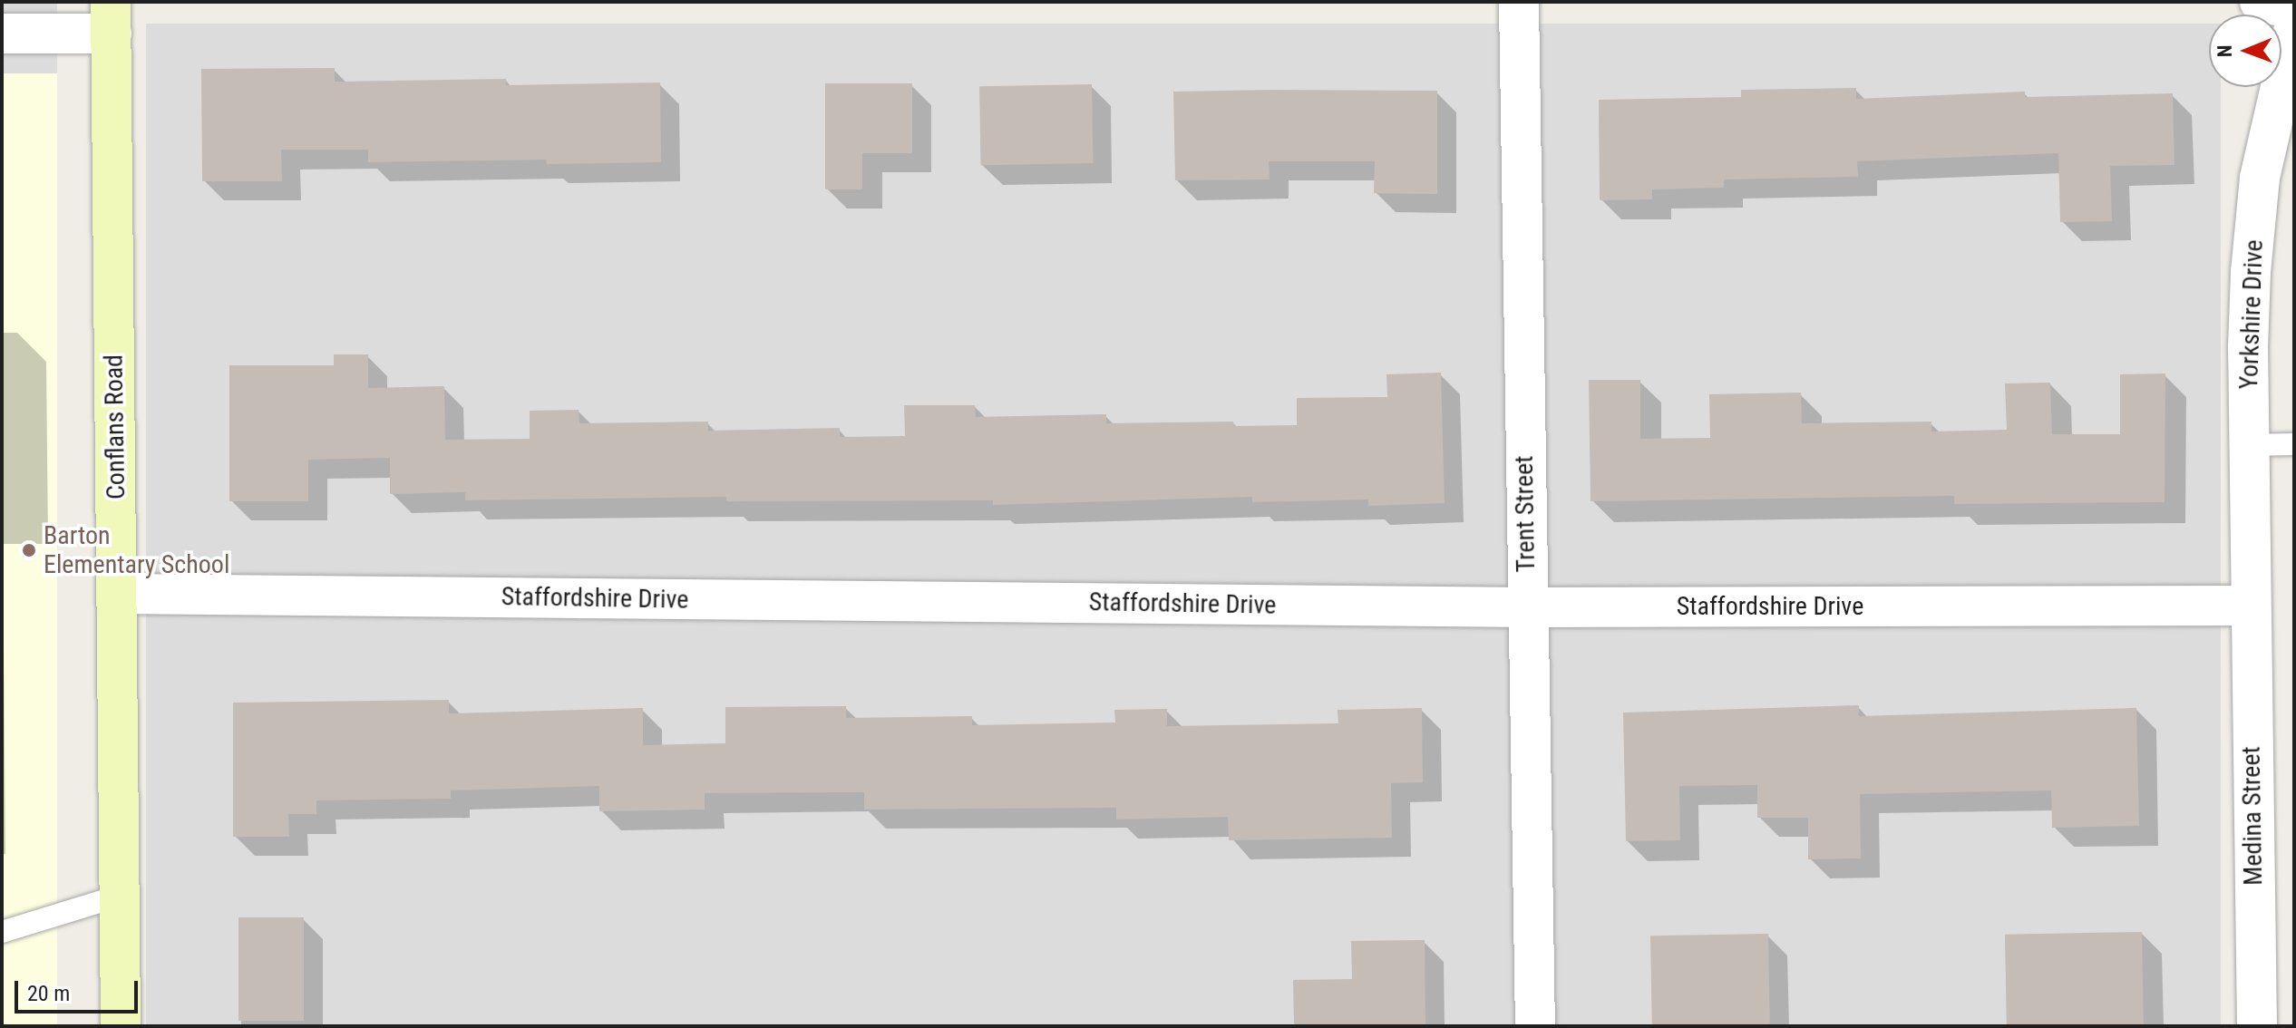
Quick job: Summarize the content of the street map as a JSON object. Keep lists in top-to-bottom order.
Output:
{
  "streets": {
    "main road": ["Conflans Road"],
    "street": [
      "Yorkshire Drive",
      "Trent Street",
      "Staffordshire Drive",
      "Medina Street"
    ]
  },
  "crossings": [
    ["Yorkshire Drive", "Staffordshire Drive"],
    ["Yorkshire Drive", "Medina Street"],
    ["Conflans Road", "Staffordshire Drive"],
    ["Trent Street", "Staffordshire Drive"],
    ["Staffordshire Drive", "Medina Street"]
  ],
  "places": ["Barton Elementary School"],
  "scale_bar": "20 m",
  "north": "left"
}
